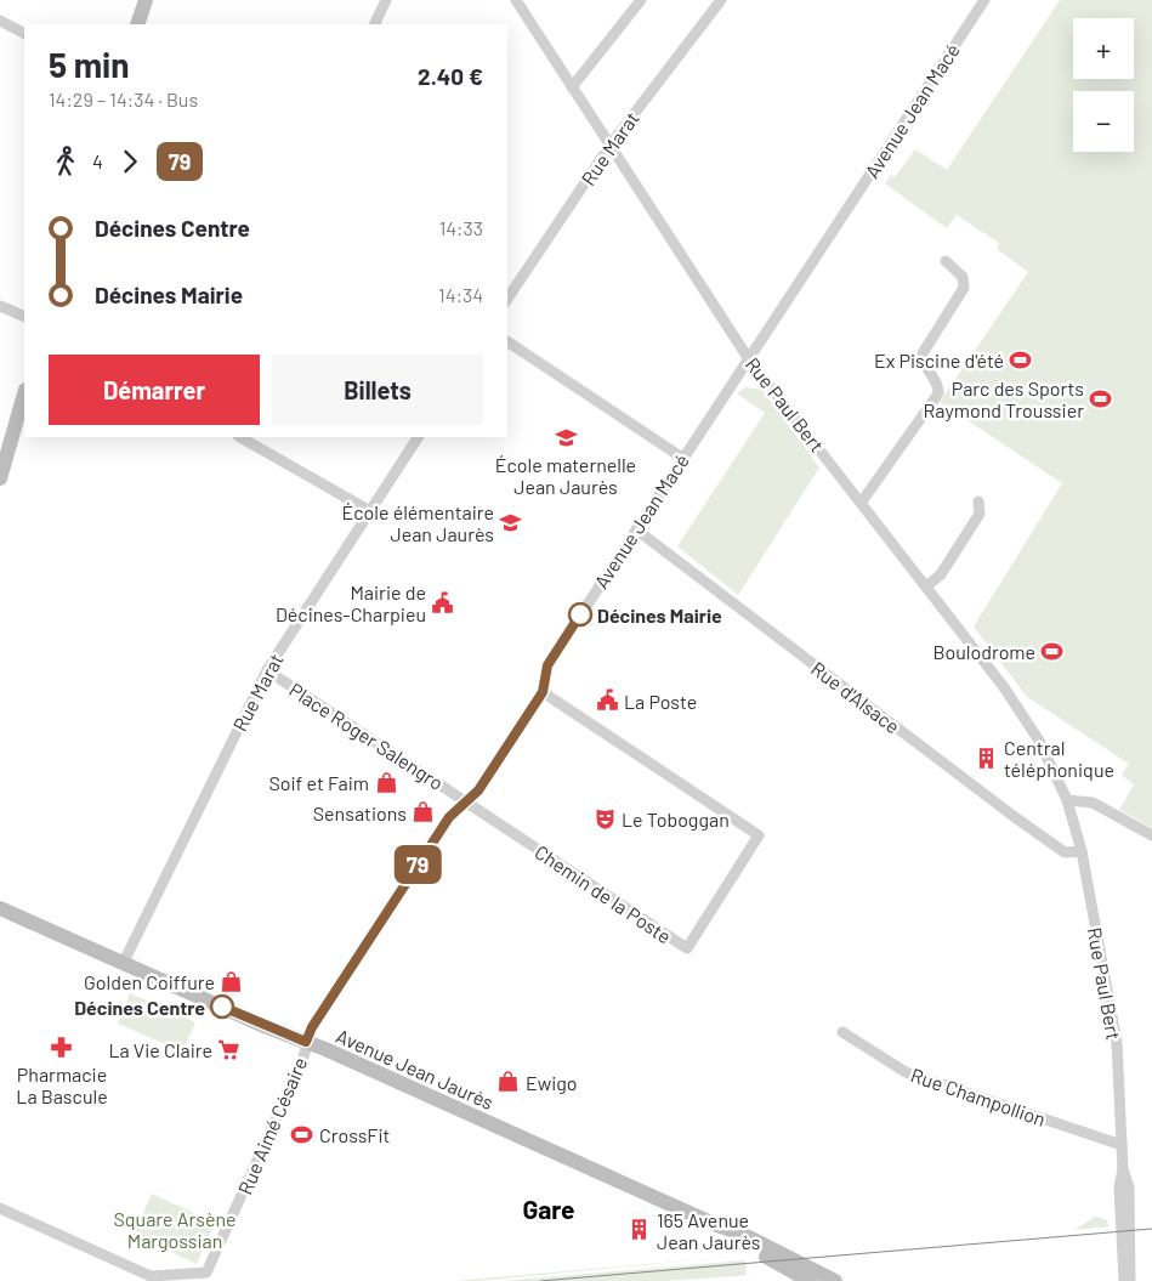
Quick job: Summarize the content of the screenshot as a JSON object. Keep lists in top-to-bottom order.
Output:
{
  "streets": {
    "main road": ["Avenue Jean Jaurès"],
    "street": [
      "Avenue Jean Macé",
      "Rue Marat",
      "Rue Paul Bert",
      "Rue d'Alsace",
      "Place Roger Salengro",
      "Chemin de la Poste",
      "Rue Champollion",
      "Rue Aimé Césaire"
    ]
  },
  "crossings": [
    ["Avenue Jean Macé", "Rue Paul Bert"],
    ["Avenue Jean Macé", "Rue d'Alsace"],
    ["Avenue Jean Macé", "Place Roger Salengro"],
    ["Avenue Jean Macé", "Chemin de la Poste"],
    ["Avenue Jean Macé", "Avenue Jean Jaurès"],
    ["Avenue Jean Macé", "Rue Aimé Césaire"],
    ["Rue Marat", "Rue Paul Bert"],
    ["Rue Marat", "Place Roger Salengro"],
    ["Rue Marat", "Avenue Jean Jaurès"],
    ["Rue Paul Bert", "Rue d'Alsace"],
    ["Rue Paul Bert", "Rue Champollion"],
    ["Place Roger Salengro", "Chemin de la Poste"],
    ["Avenue Jean Jaurès", "Rue Aimé Césaire"]
  ],
  "districts": ["Gare"],
  "parks": ["Square Arsène Margossian"],
  "places": {
    "sports": [
      "Ex Piscine d'été",
      "Parc des Sports Raymond Troussier",
      "Boulodrome",
      "CrossFit"
    ],
    "school or university": ["École maternelle Jean Jaurès", "École élémentaire Jean Jaurès"],
    "public building": ["Mairie de Décines-Charpieu", "La Poste"],
    "other": ["Décines Mairie", "Décines Centre"],
    "building": ["Central téléphonique", "165 Avenue Jean Jaurès"],
    "shop": [
      "Soif et Faim",
      "Sensations",
      "Golden Coiffure",
      "Ewigo"
    ],
    "theatre": ["Le Toboggan"],
    "pharmacy": ["Pharmacie La Bascule"],
    "supermarket": ["La Vie Claire"]
  },
  "lines": ["bus line 79"],
  "page": {
    "on_map": "79",
    "map_buttons": ["+", "−"],
    "heading": ["5 min", "14:29 – 14:34 · Bus", "2.40 €"],
    "legs": ["4", "79"],
    "list": [
      {
        "name": "Décines Centre",
        "value": "14:33"
      },
      {
        "name": "Décines Mairie",
        "value": "14:34"
      }
    ],
    "buttons": ["Démarrer", "Billets"]
  }
}
